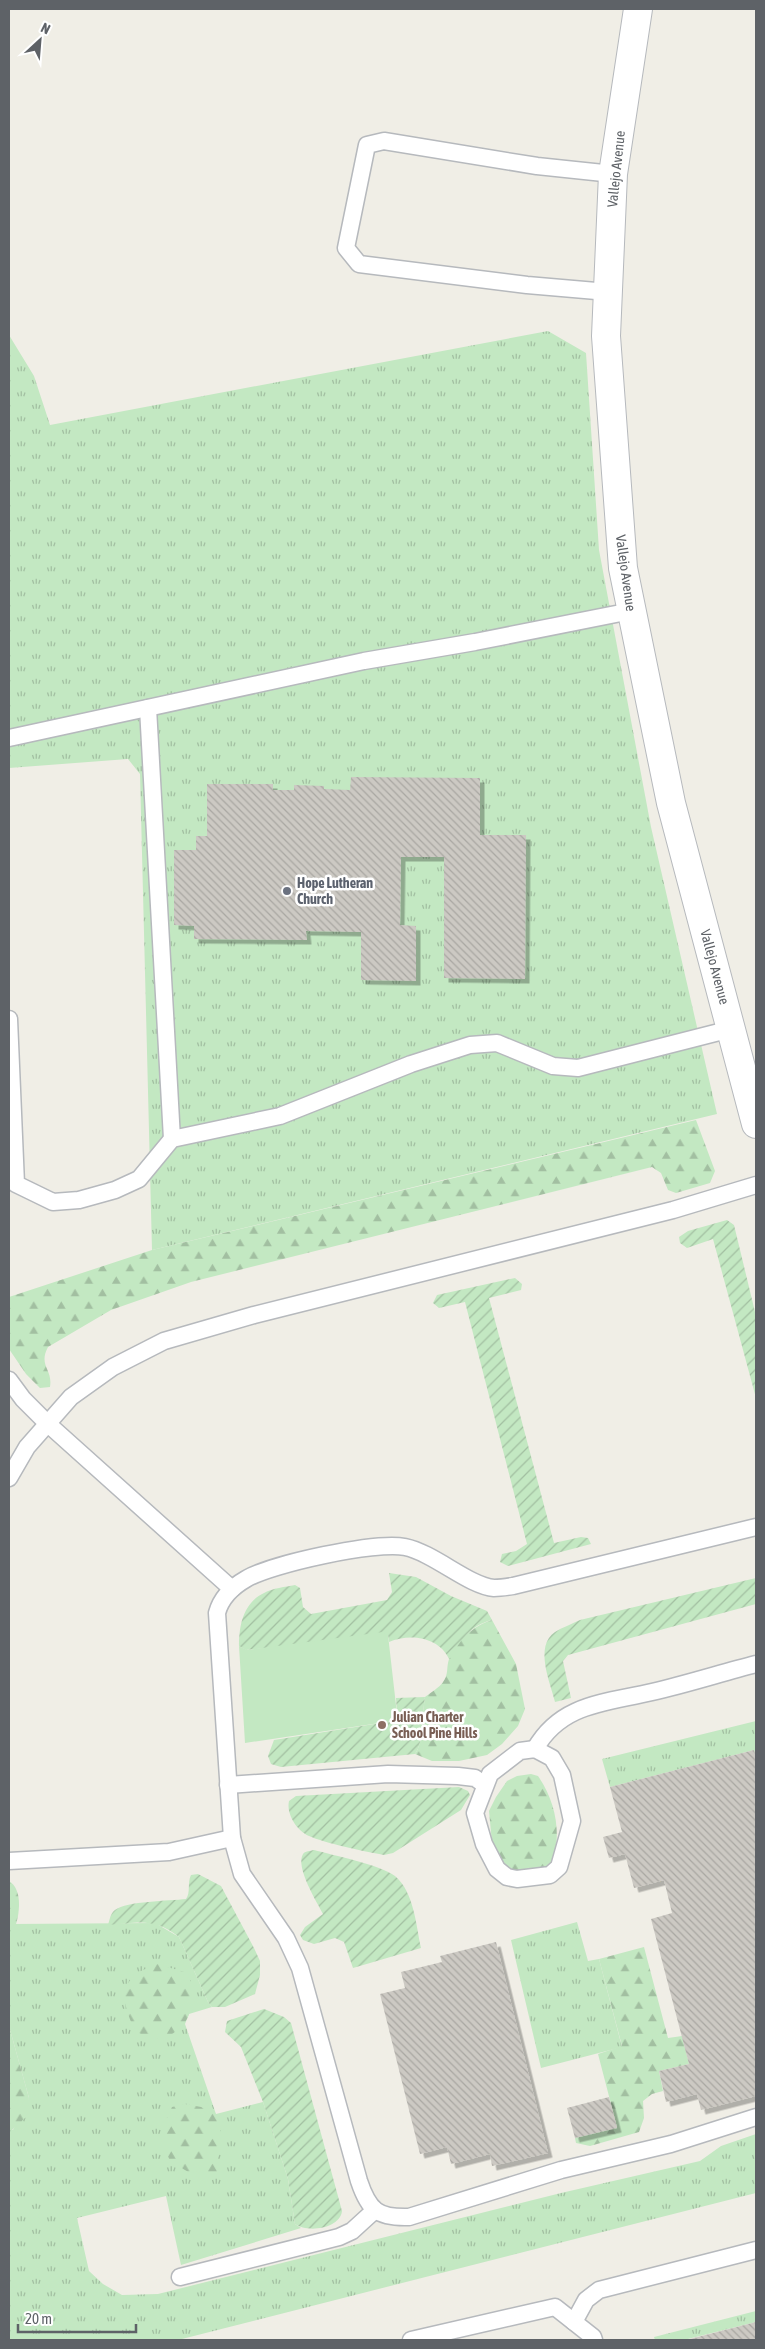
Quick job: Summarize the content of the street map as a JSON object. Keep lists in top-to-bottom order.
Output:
{
  "streets": {
    "street": ["Vallejo Avenue"]
  },
  "places": ["Hope Lutheran Church", "Julian Charter School Pine Hills"],
  "scale_bar": "20 m",
  "north": "top right"
}
